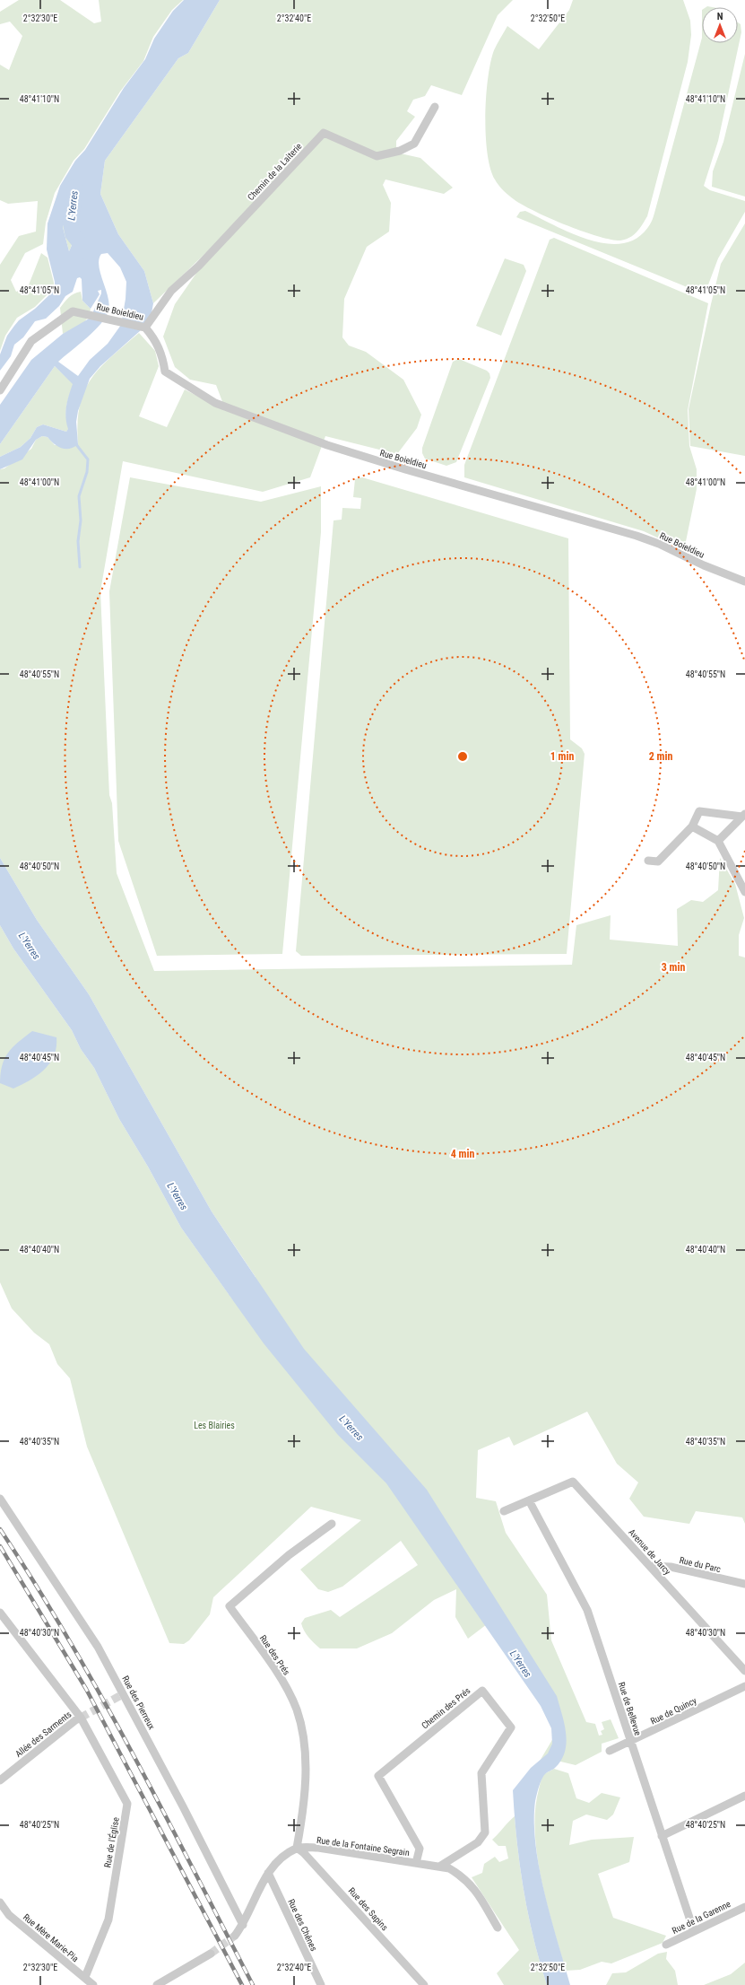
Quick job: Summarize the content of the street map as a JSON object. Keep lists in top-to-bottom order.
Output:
{
  "streets": {
    "street": [
      "Chemin de la Laiterie",
      "Rue Boieldieu",
      "Avenue de Jarcy",
      "Rue du Parc",
      "Rue des Prés",
      "Rue des Pierreux",
      "Chemin des Prés",
      "Rue de Bellevue",
      "Rue de Quincy",
      "Allée des Sarments",
      "Rue de l'Église",
      "Rue de la Fontaine Segrain",
      "Rue des Sapins",
      "Rue de la Garenne",
      "Rue des Chênes",
      "Rue Mère Marie-Pia"
    ]
  },
  "crossings": [
    ["Chemin de la Laiterie", "Rue Boieldieu"],
    ["Avenue de Jarcy", "Rue du Parc"],
    ["Avenue de Jarcy", "Rue de Bellevue"],
    ["Rue des Prés", "Rue de la Fontaine Segrain"],
    ["Rue des Prés", "Rue des Sapins"],
    ["Chemin des Prés", "Rue de la Fontaine Segrain"],
    ["Rue de Bellevue", "Rue de Quincy"],
    ["Rue de Bellevue", "Rue de la Garenne"],
    ["Allée des Sarments", "Rue de l'Église"],
    ["Rue de l'Église", "Rue Mère Marie-Pia"],
    ["Rue de la Fontaine Segrain", "Rue des Sapins"]
  ],
  "water": ["L'Yerres"],
  "parks": ["Les Blairies"],
  "north": "top",
  "coordinates": [
    "2°32'30\"E",
    "2°32'40\"E",
    "2°32'50\"E",
    "48°41'10\"N",
    "48°41'05\"N",
    "48°41'00\"N",
    "48°40'55\"N",
    "48°40'50\"N",
    "48°40'45\"N",
    "48°40'40\"N",
    "48°40'35\"N",
    "48°40'30\"N",
    "48°40'25\"N"
  ],
  "rings": [
    "1 min",
    "2 min",
    "3 min",
    "4 min"
  ]
}
